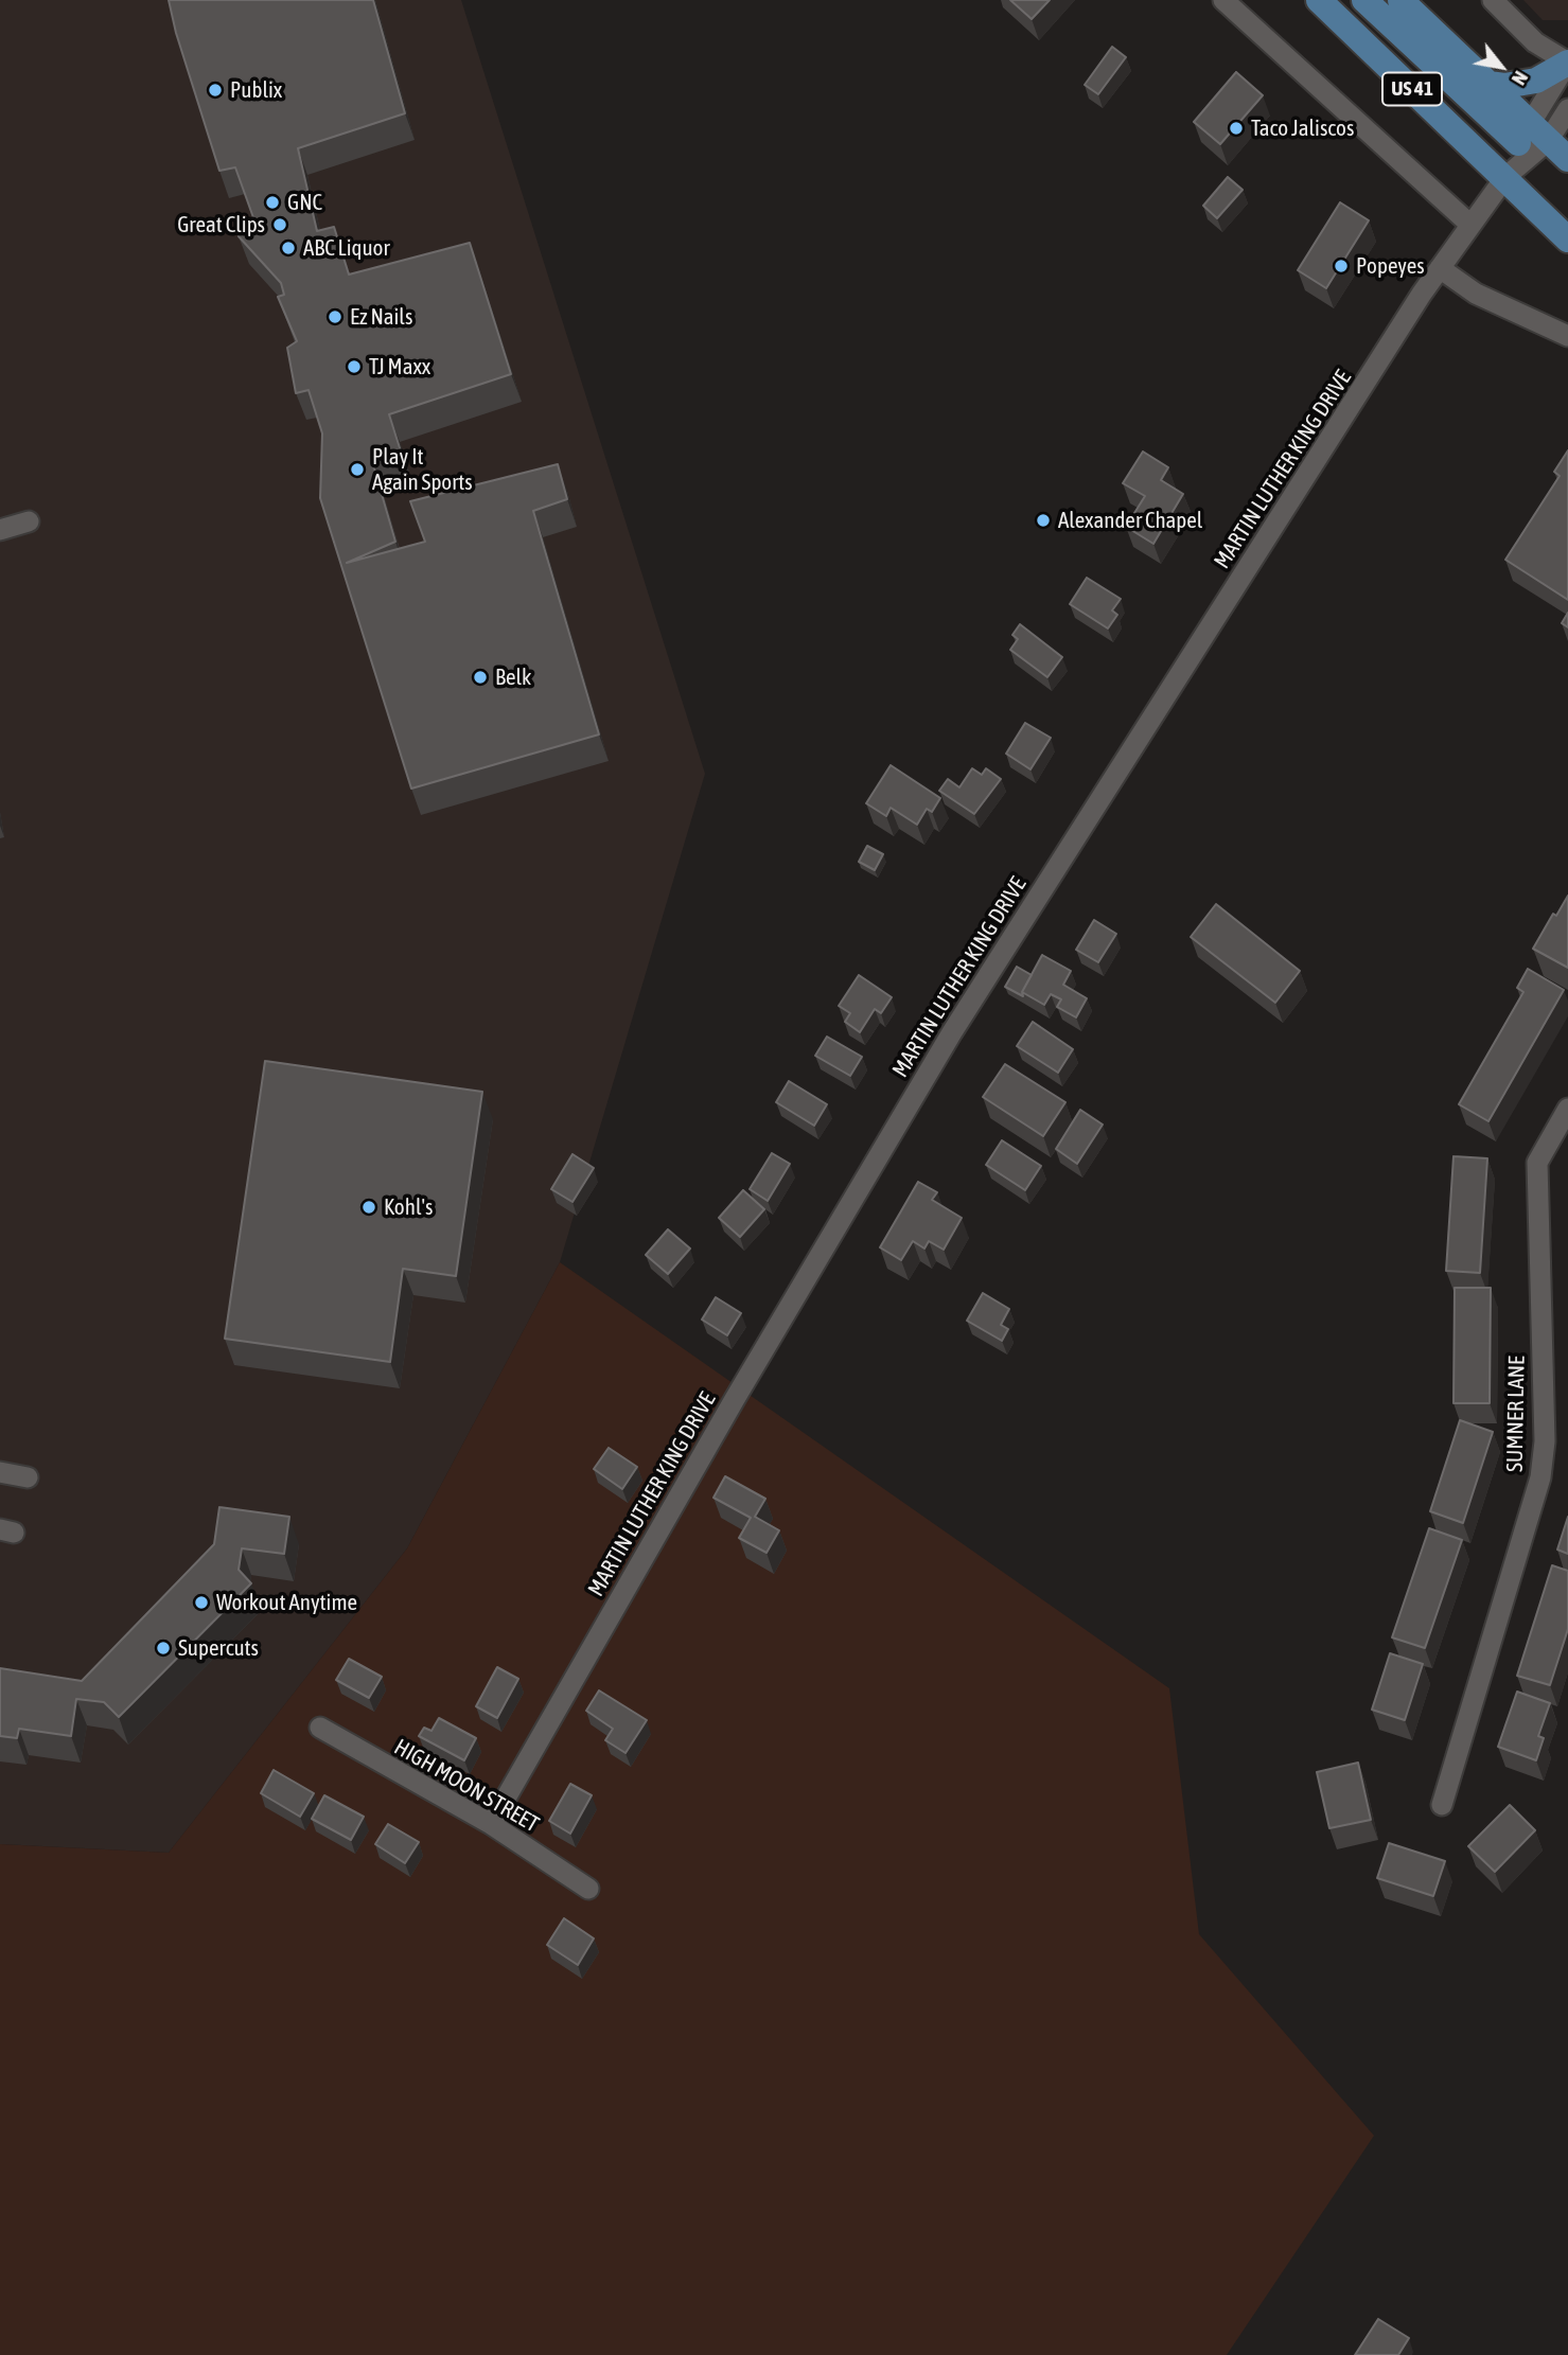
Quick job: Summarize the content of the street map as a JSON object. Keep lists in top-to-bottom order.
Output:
{
  "streets": {
    "main road": ["US 41"],
    "street": ["MARTIN LUTHER KING DRIVE", "SUMNER LANE", "HIGH MOON STREET"]
  },
  "crossings": [
    ["US 41", "MARTIN LUTHER KING DRIVE"],
    ["MARTIN LUTHER KING DRIVE", "HIGH MOON STREET"]
  ],
  "places": [
    "Publix",
    "Taco Jaliscos",
    "GNC",
    "Great Clips",
    "ABC Liquor",
    "Popeyes",
    "Ez Nails",
    "TJ Maxx",
    "Play It Again Sports",
    "Alexander Chapel",
    "Belk",
    "Kohl's",
    "Workout Anytime",
    "Supercuts"
  ],
  "north": "bottom right"
}
